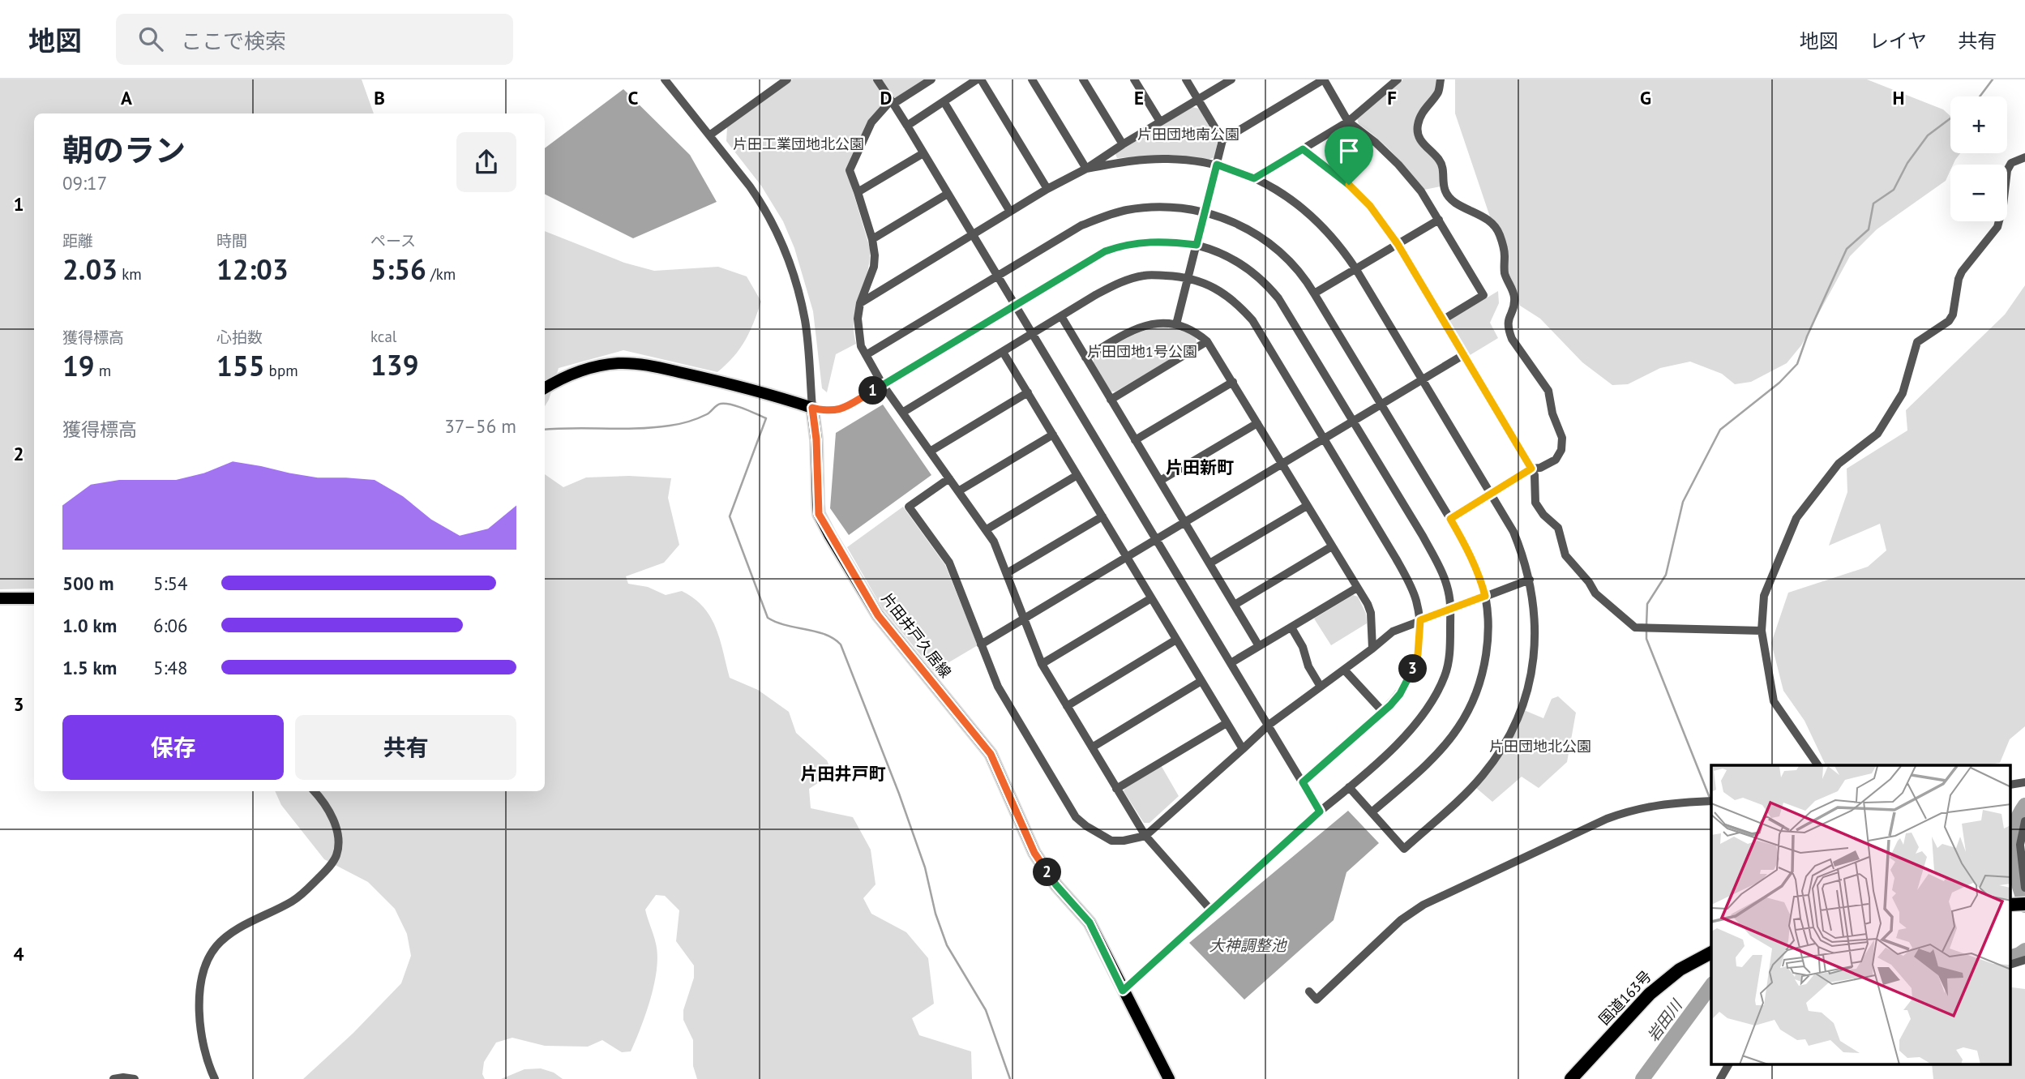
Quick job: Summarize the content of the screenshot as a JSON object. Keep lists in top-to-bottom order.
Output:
{
  "streets": {
    "highway": ["国道163号"],
    "main road": ["片田井戸久居線"]
  },
  "districts": ["片田新町", "片田井戸町"],
  "water": ["大神調整池", "岩田川"],
  "parks": [
    "片田団地南公園",
    "片田工業団地北公園",
    "片田団地1号公園",
    "片田団地北公園"
  ],
  "page": {
    "header": "地図",
    "search": "ここで検索",
    "nav": ["地図", "レイヤ", "共有"],
    "map_buttons": ["+", "−"],
    "heading": ["朝のラン", "09:17"],
    "stats": [
      ["距離", "2.03 km"],
      ["時間", "12:03"],
      ["ペース", "5:56 /km"],
      ["獲得標高", "19 m"],
      ["心拍数", "155 bpm"],
      ["kcal", "139"]
    ],
    "pins": ["1", "3", "2"],
    "chart": ["獲得標高", "37–56 m"],
    "list": [
      {
        "name": "500 m",
        "note": "5:54"
      },
      {
        "name": "1.0 km",
        "note": "6:06"
      },
      {
        "name": "1.5 km",
        "note": "5:48"
      }
    ],
    "buttons": ["保存", "共有"]
  },
  "grid": {
    "columns": [
      "A",
      "B",
      "C",
      "D",
      "E",
      "F",
      "G",
      "H"
    ],
    "rows": [
      "1",
      "2",
      "3",
      "4"
    ]
  }
}
